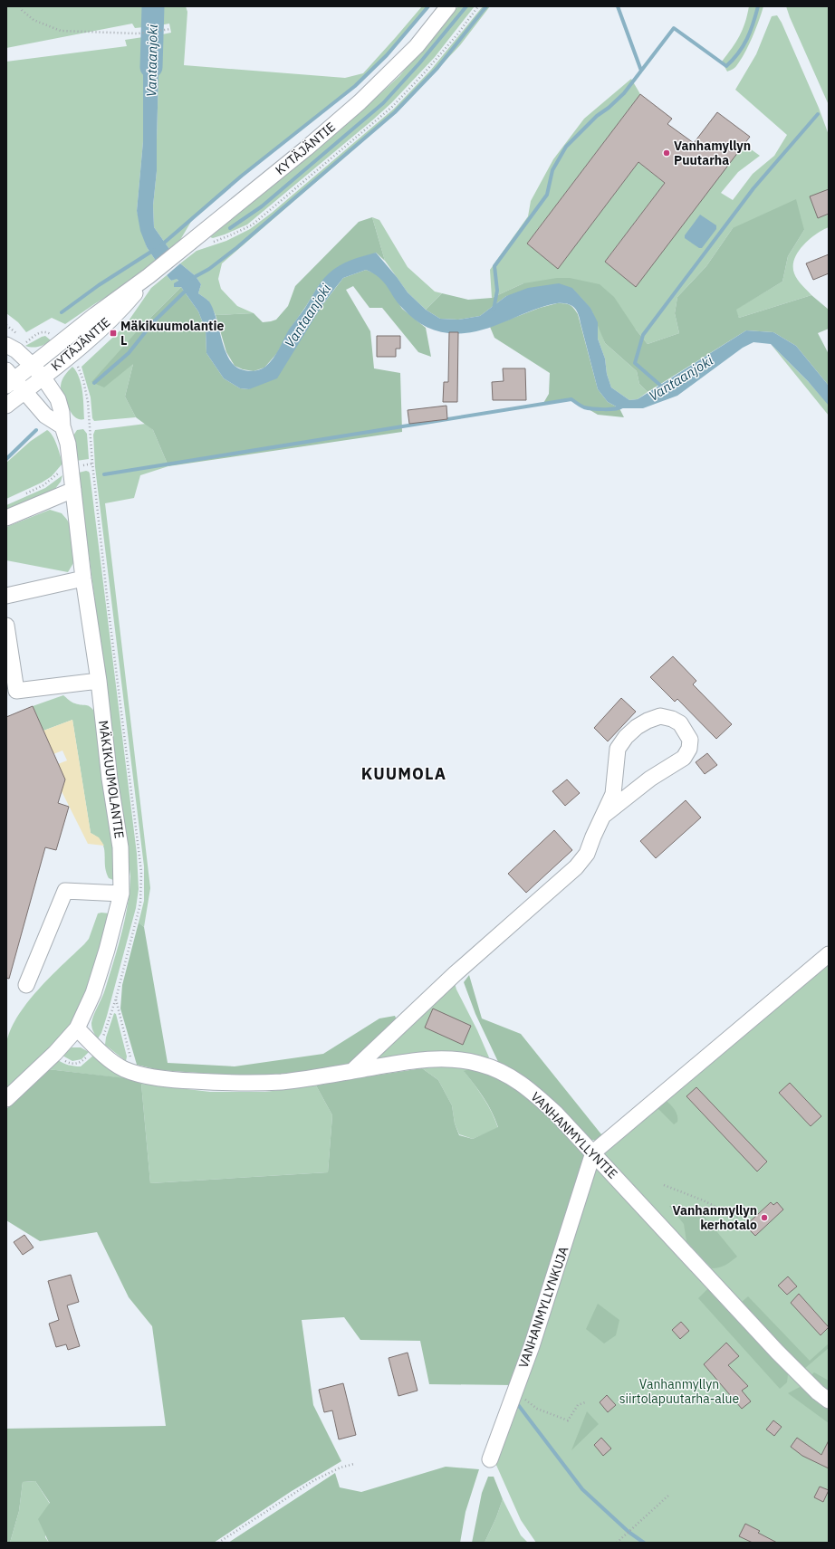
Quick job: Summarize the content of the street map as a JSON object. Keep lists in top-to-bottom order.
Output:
{
  "streets": {
    "street": [
      "KYTÄJÄNTIE",
      "MÄKIKUUMOLANTIE",
      "VANHANMYLLYNTIE",
      "VANHANMYLLYNKUJA"
    ]
  },
  "crossings": [
    ["KYTÄJÄNTIE", "MÄKIKUUMOLANTIE"],
    ["MÄKIKUUMOLANTIE", "VANHANMYLLYNTIE"],
    ["VANHANMYLLYNTIE", "VANHANMYLLYNKUJA"]
  ],
  "districts": ["KUUMOLA"],
  "water": ["Vantaanjoki"],
  "parks": ["Vanhanmyllyn siirtolapuutarha-alue"],
  "places": {
    "other": ["Vanhamyllyn Puutarha", "Vanhanmyllyn kerhotalo"],
    "transit": ["Mäkikuumolantie L"]
  }
}
